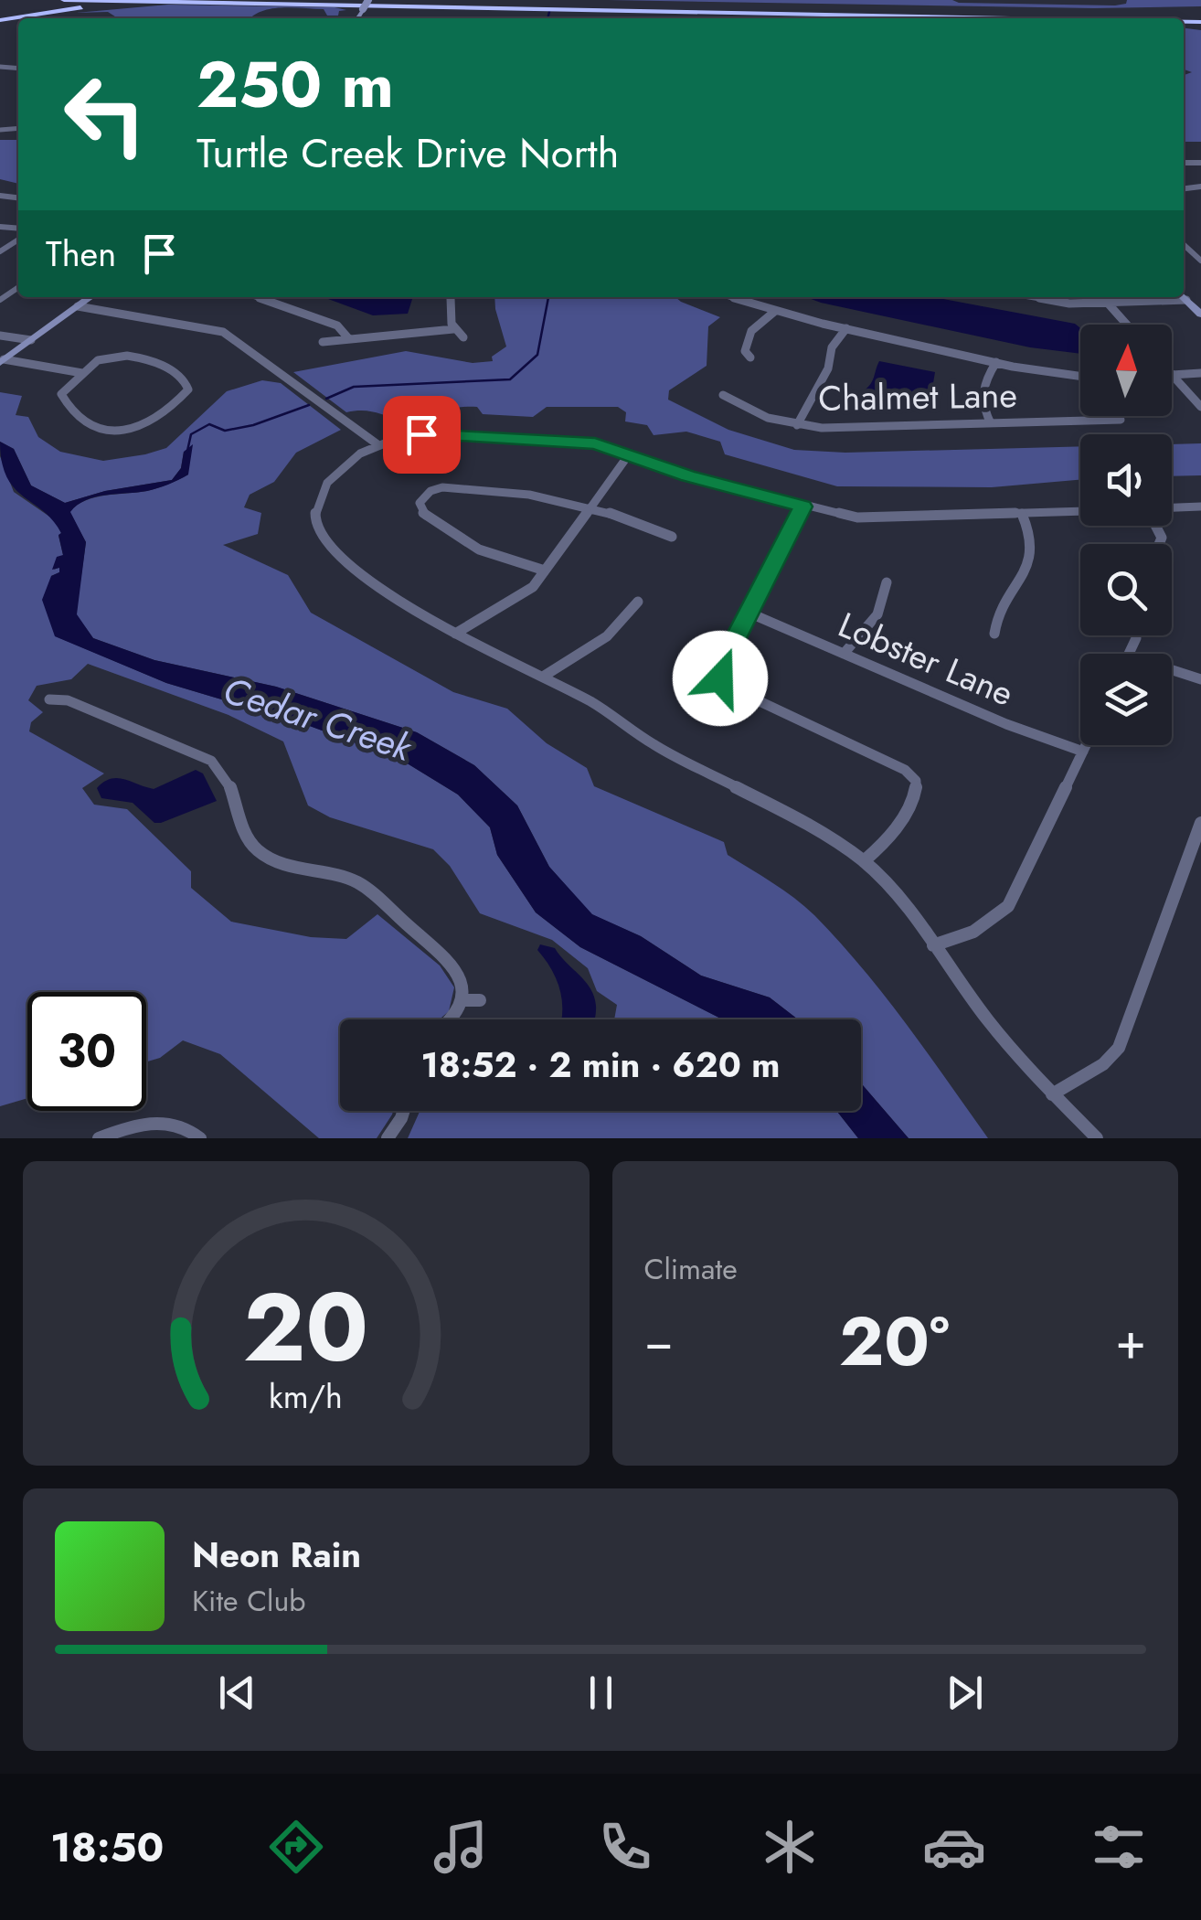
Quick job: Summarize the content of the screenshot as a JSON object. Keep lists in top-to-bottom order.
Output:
{
  "streets": {
    "street": ["Chalmet Lane", "Lobster Lane"]
  },
  "water": ["Cedar Creek"],
  "north": "top",
  "page": {
    "turn": ["250 m", "Turtle Creek Drive North"],
    "then": "Then",
    "limit": "30",
    "trip": "18:52 · 2 min · 620 m",
    "tile": "Climate",
    "heat": ["−", "20°", "+"],
    "song": ["Neon Rain", "Kite Club"],
    "tabs": "18:50",
    "gauge": ["20", "km/h"]
  }
}
